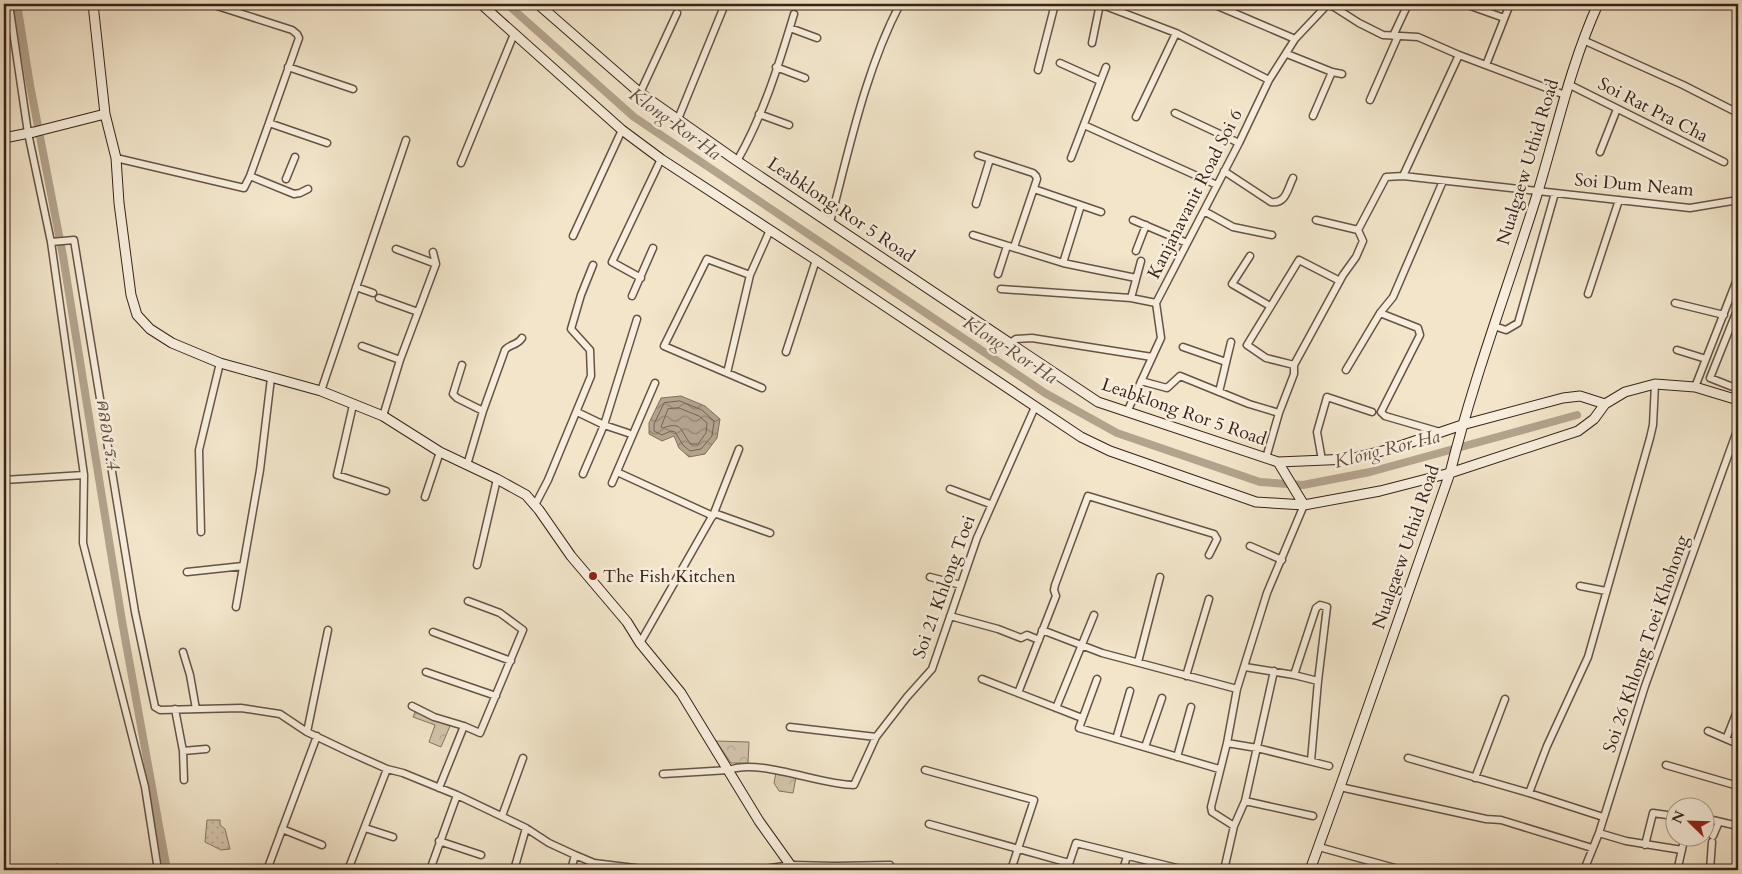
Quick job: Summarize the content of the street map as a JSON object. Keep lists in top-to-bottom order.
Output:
{
  "streets": {
    "street": [
      "Soi Rat Pra Cha",
      "Nualgaew Uthid Road",
      "Soi Dum Neam",
      "Kanjanavanit Road Soi 6",
      "Leabklong Ror 5 Road",
      "Soi 21 Khlong Toei",
      "Soi 26 Khlong Toei Khohong"
    ]
  },
  "crossings": [
    ["Soi Rat Pra Cha", "Nualgaew Uthid Road"],
    ["Nualgaew Uthid Road", "Soi Dum Neam"],
    ["Nualgaew Uthid Road", "Leabklong Ror 5 Road"],
    ["Kanjanavanit Road Soi 6", "Leabklong Ror 5 Road"]
  ],
  "water": ["Klong Ror Ha", "คลอง ร.4"],
  "places": ["The Fish Kitchen"],
  "north": "top left"
}
